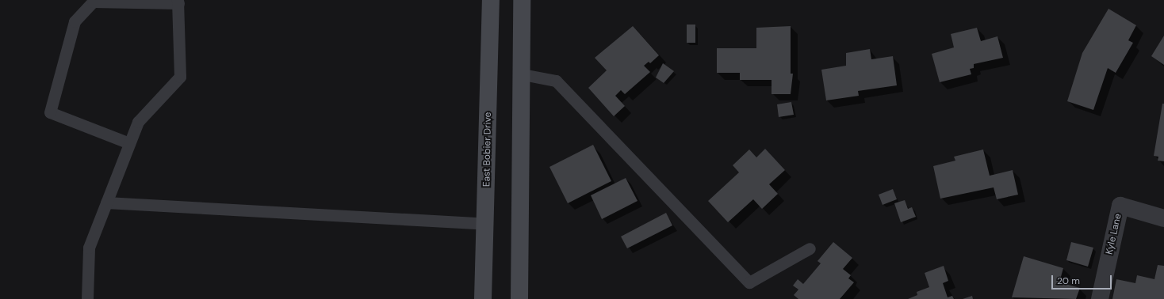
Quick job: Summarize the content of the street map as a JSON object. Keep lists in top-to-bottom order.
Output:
{
  "streets": {
    "main road": ["East Bobier Drive"],
    "street": ["Kyle Lane"]
  },
  "scale_bar": "20 m"
}
